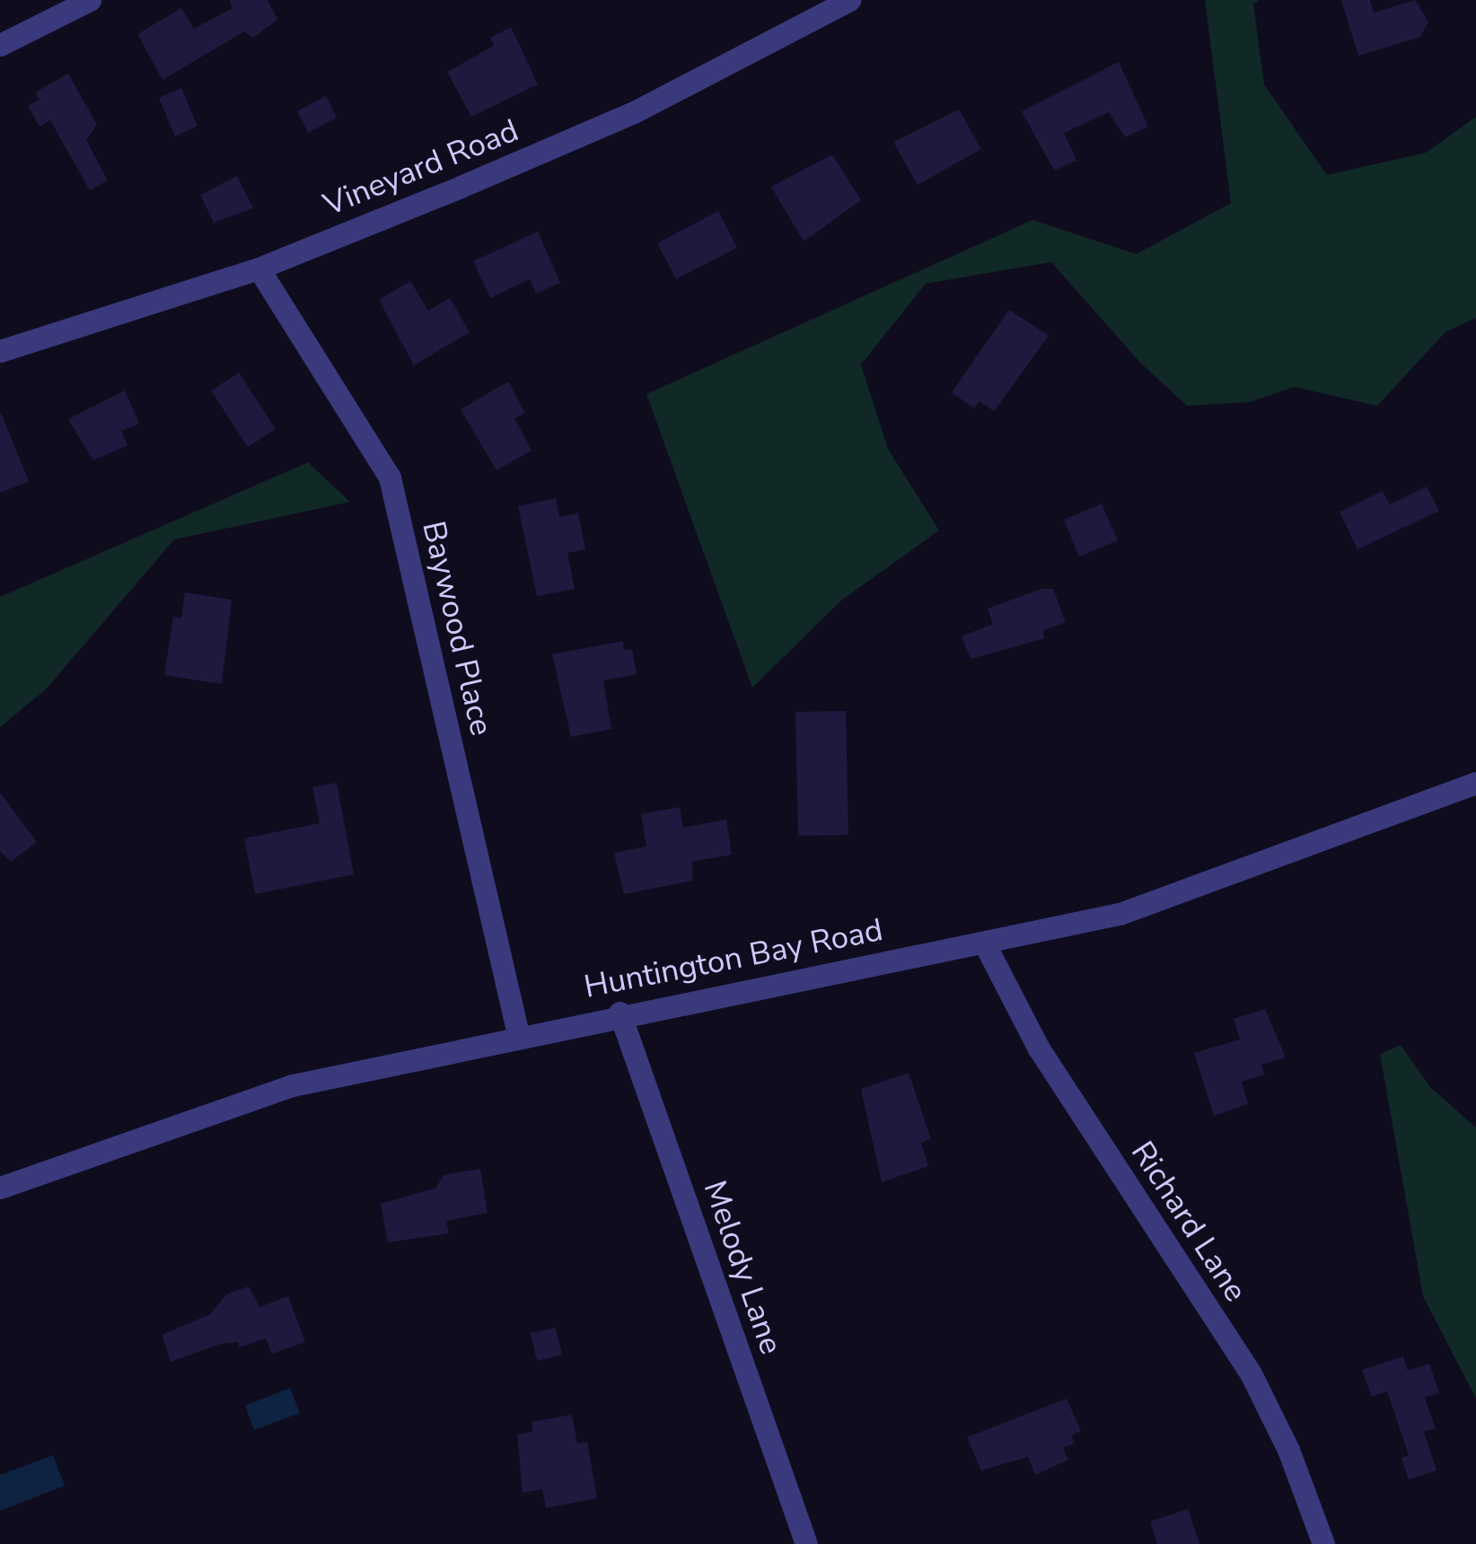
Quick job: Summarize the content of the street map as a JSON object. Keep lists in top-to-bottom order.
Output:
{
  "streets": {
    "street": [
      "Vineyard Road",
      "Baywood Place",
      "Huntington Bay Road",
      "Richard Lane",
      "Melody Lane"
    ]
  },
  "crossings": [
    ["Vineyard Road", "Baywood Place"],
    ["Baywood Place", "Huntington Bay Road"],
    ["Huntington Bay Road", "Richard Lane"],
    ["Huntington Bay Road", "Melody Lane"]
  ]
}
